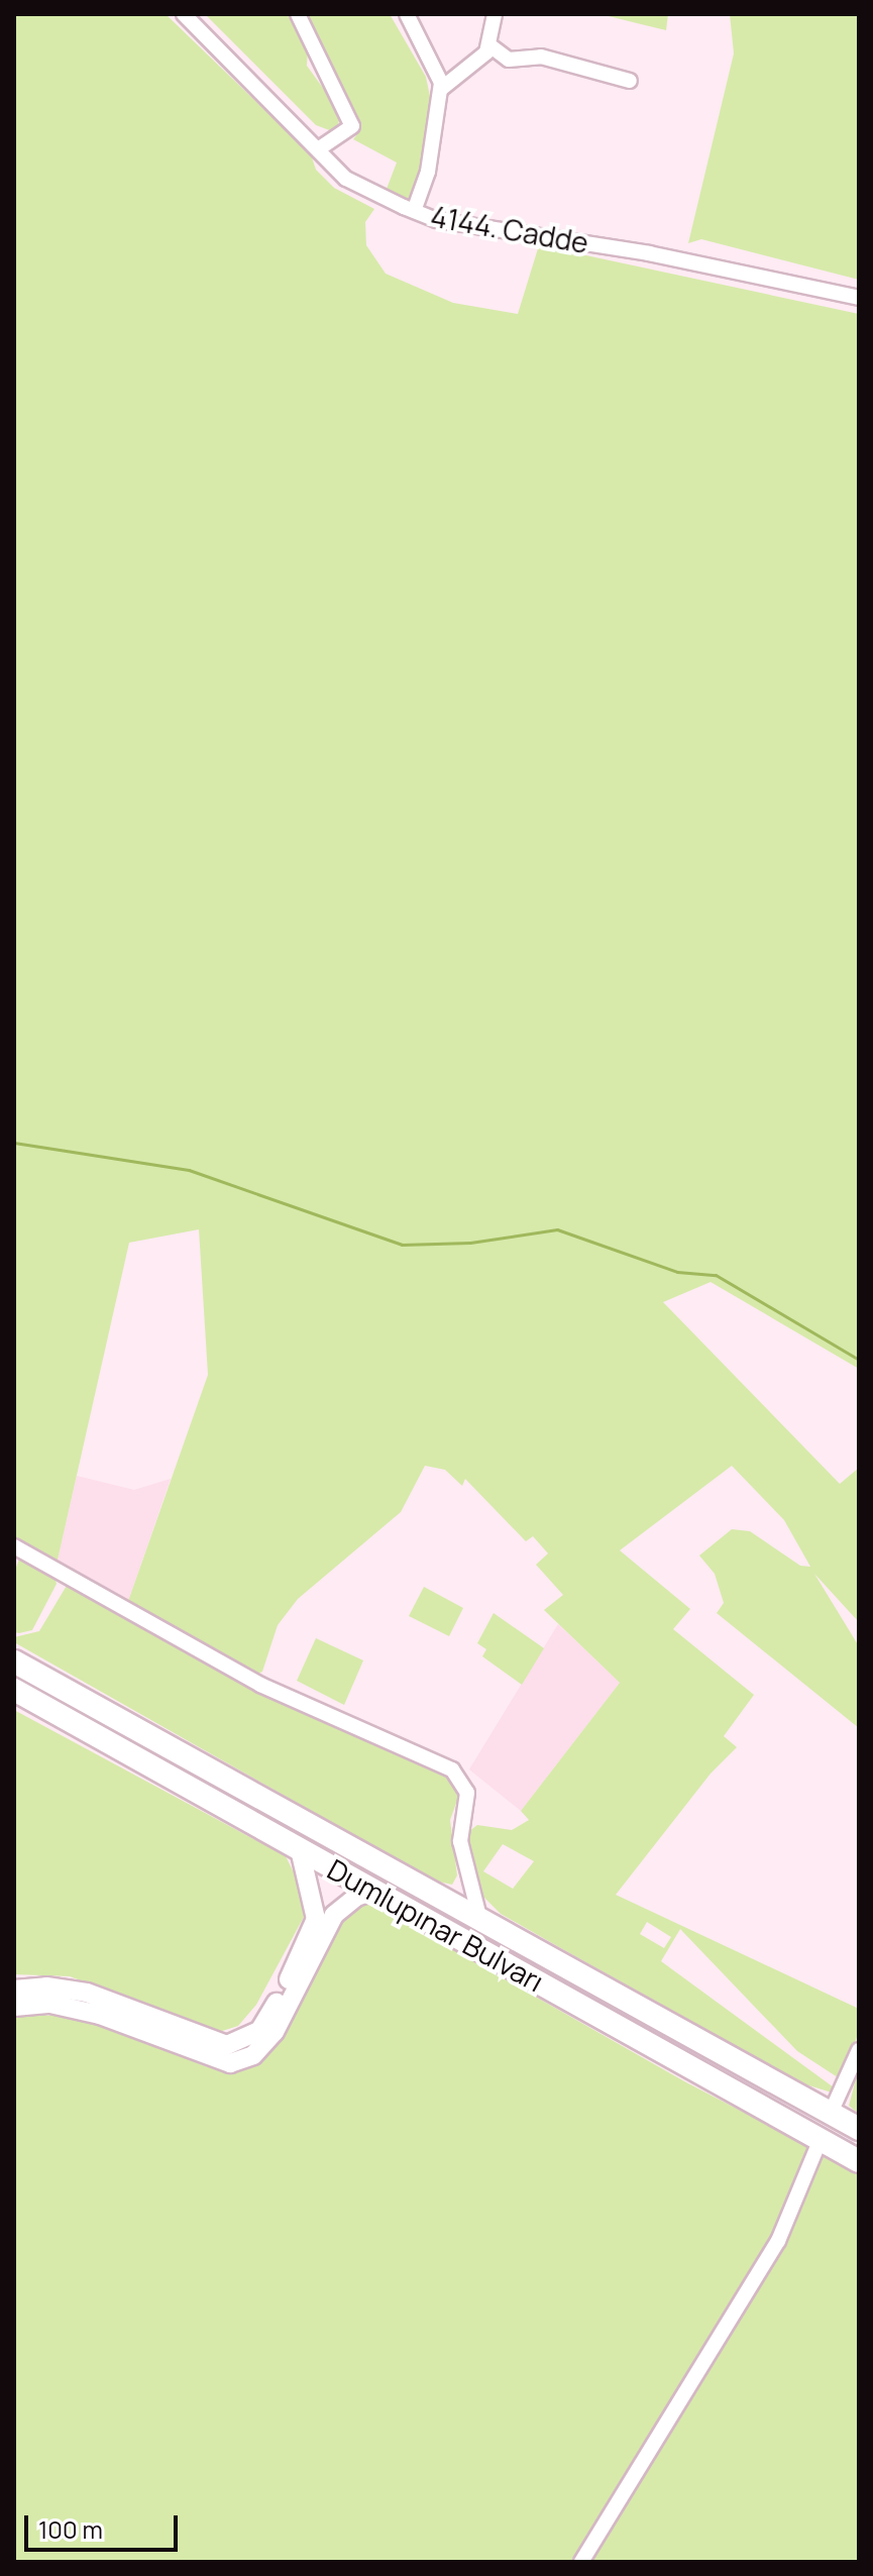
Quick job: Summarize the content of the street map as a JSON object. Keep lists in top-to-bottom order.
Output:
{
  "streets": {
    "highway": ["Dumlupınar Bulvarı"],
    "street": ["4144. Cadde"]
  },
  "scale_bar": "100 m"
}
